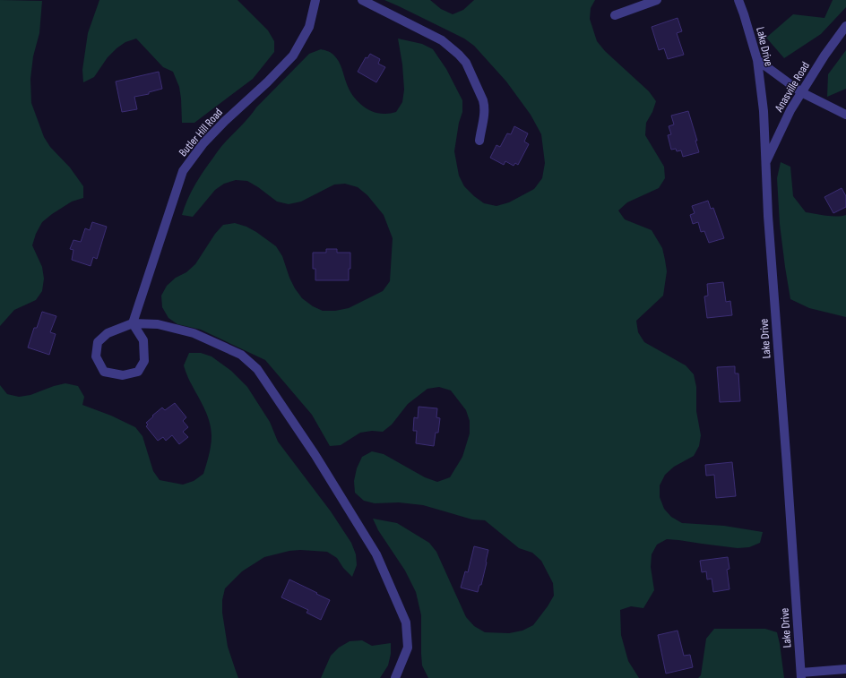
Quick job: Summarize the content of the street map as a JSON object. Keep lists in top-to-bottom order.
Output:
{
  "streets": {
    "street": ["Lake Drive", "Anasville Road", "Butler Hill Road"]
  },
  "crossings": [
    ["Lake Drive", "Anasville Road"]
  ]
}
